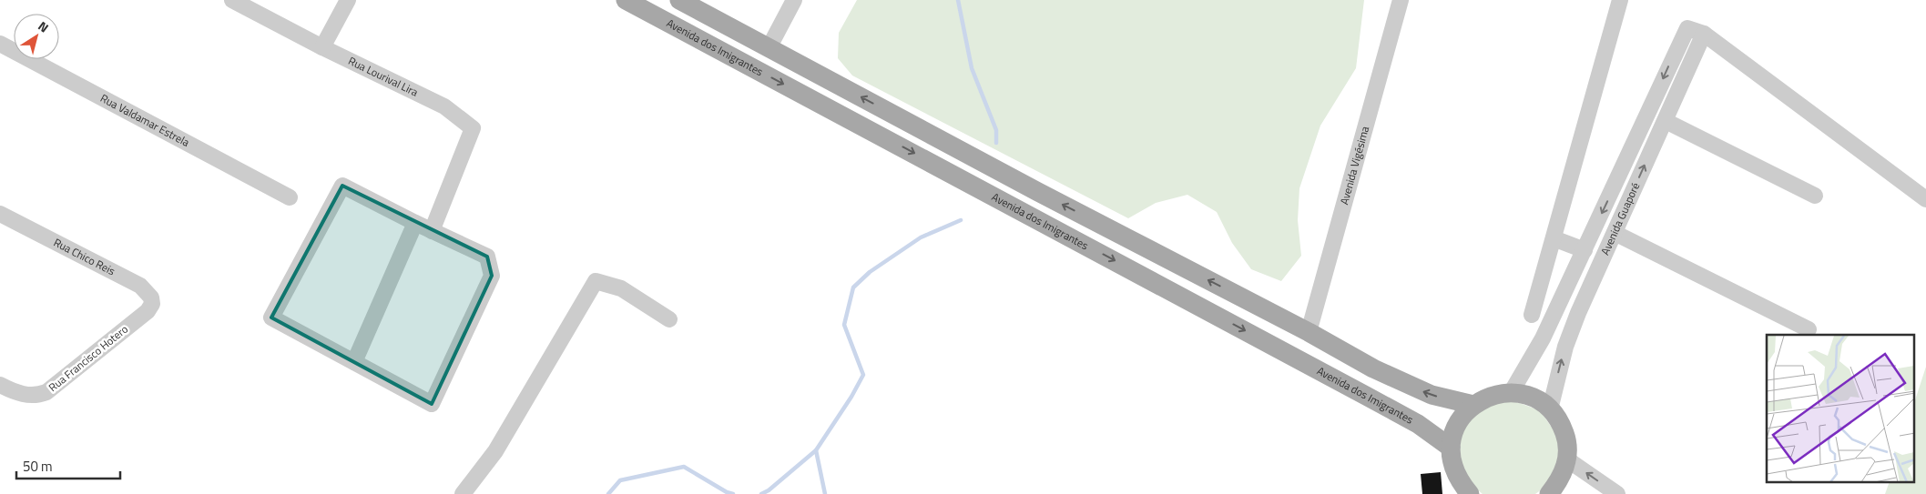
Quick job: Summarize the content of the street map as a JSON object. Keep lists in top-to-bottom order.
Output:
{
  "streets": {
    "main road": ["Avenida dos Imigrantes"],
    "street": [
      "Rua Lourival Lira",
      "Rua Valdamar Estrela",
      "Avenida Vigésima",
      "Avenida Guaporé",
      "Rua Chico Reis",
      "Rua Francisco Hotero"
    ]
  },
  "crossings": [
    ["Rua Chico Reis", "Rua Francisco Hotero"]
  ],
  "scale_bar": "50 m",
  "north": "top right"
}
